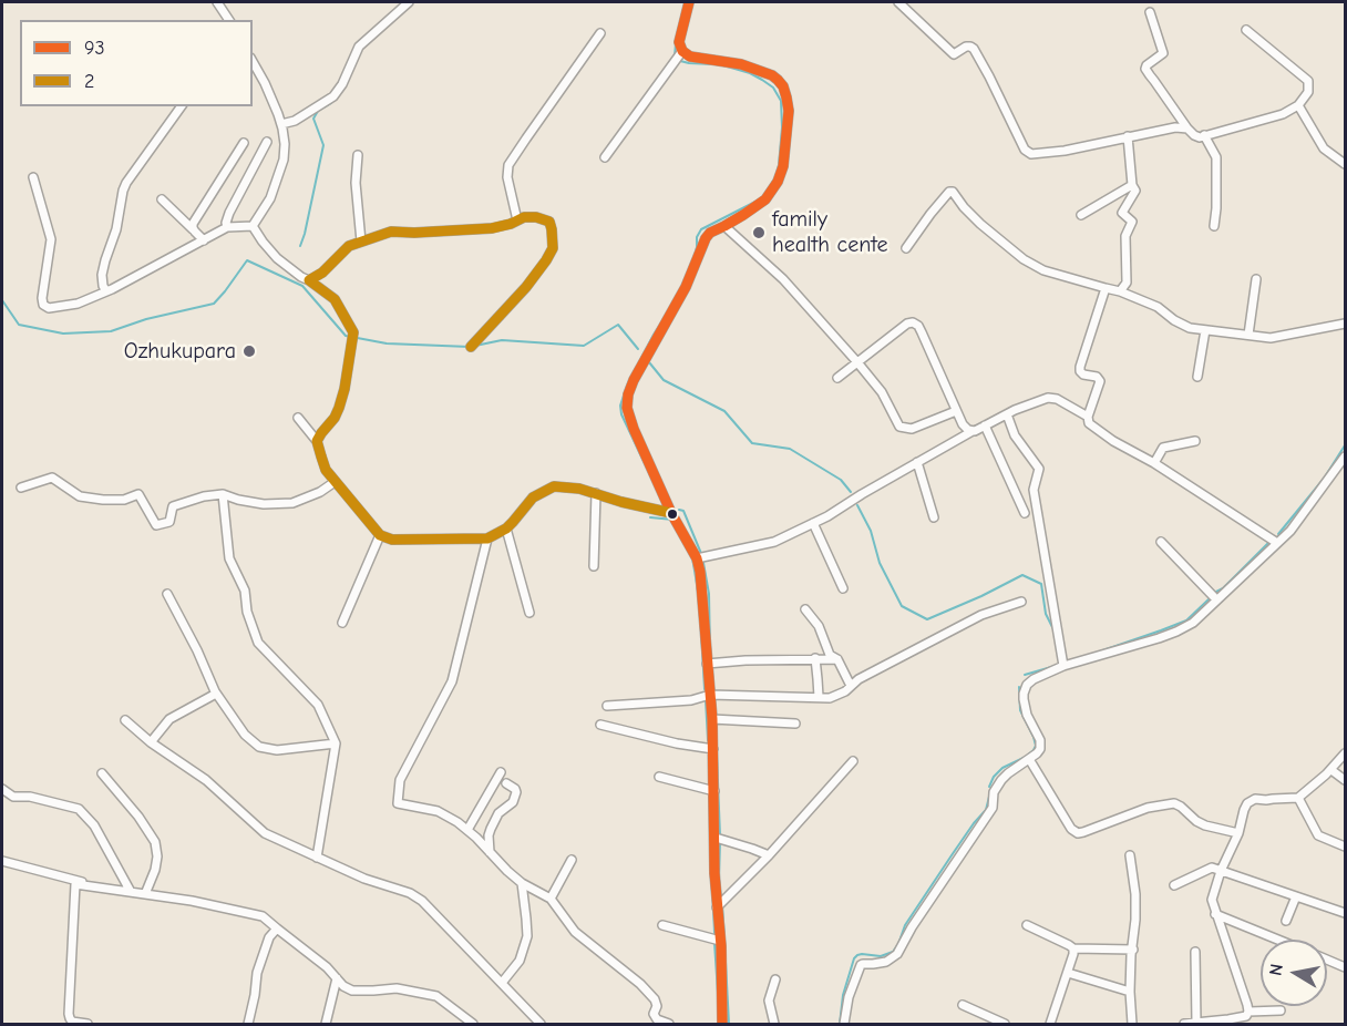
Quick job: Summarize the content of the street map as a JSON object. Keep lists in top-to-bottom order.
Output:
{
  "places": ["family health cente", "Ozhukupara"],
  "lines": ["transit line 93", "transit line 2"],
  "legend": ["93", "2"],
  "north": "left"
}
